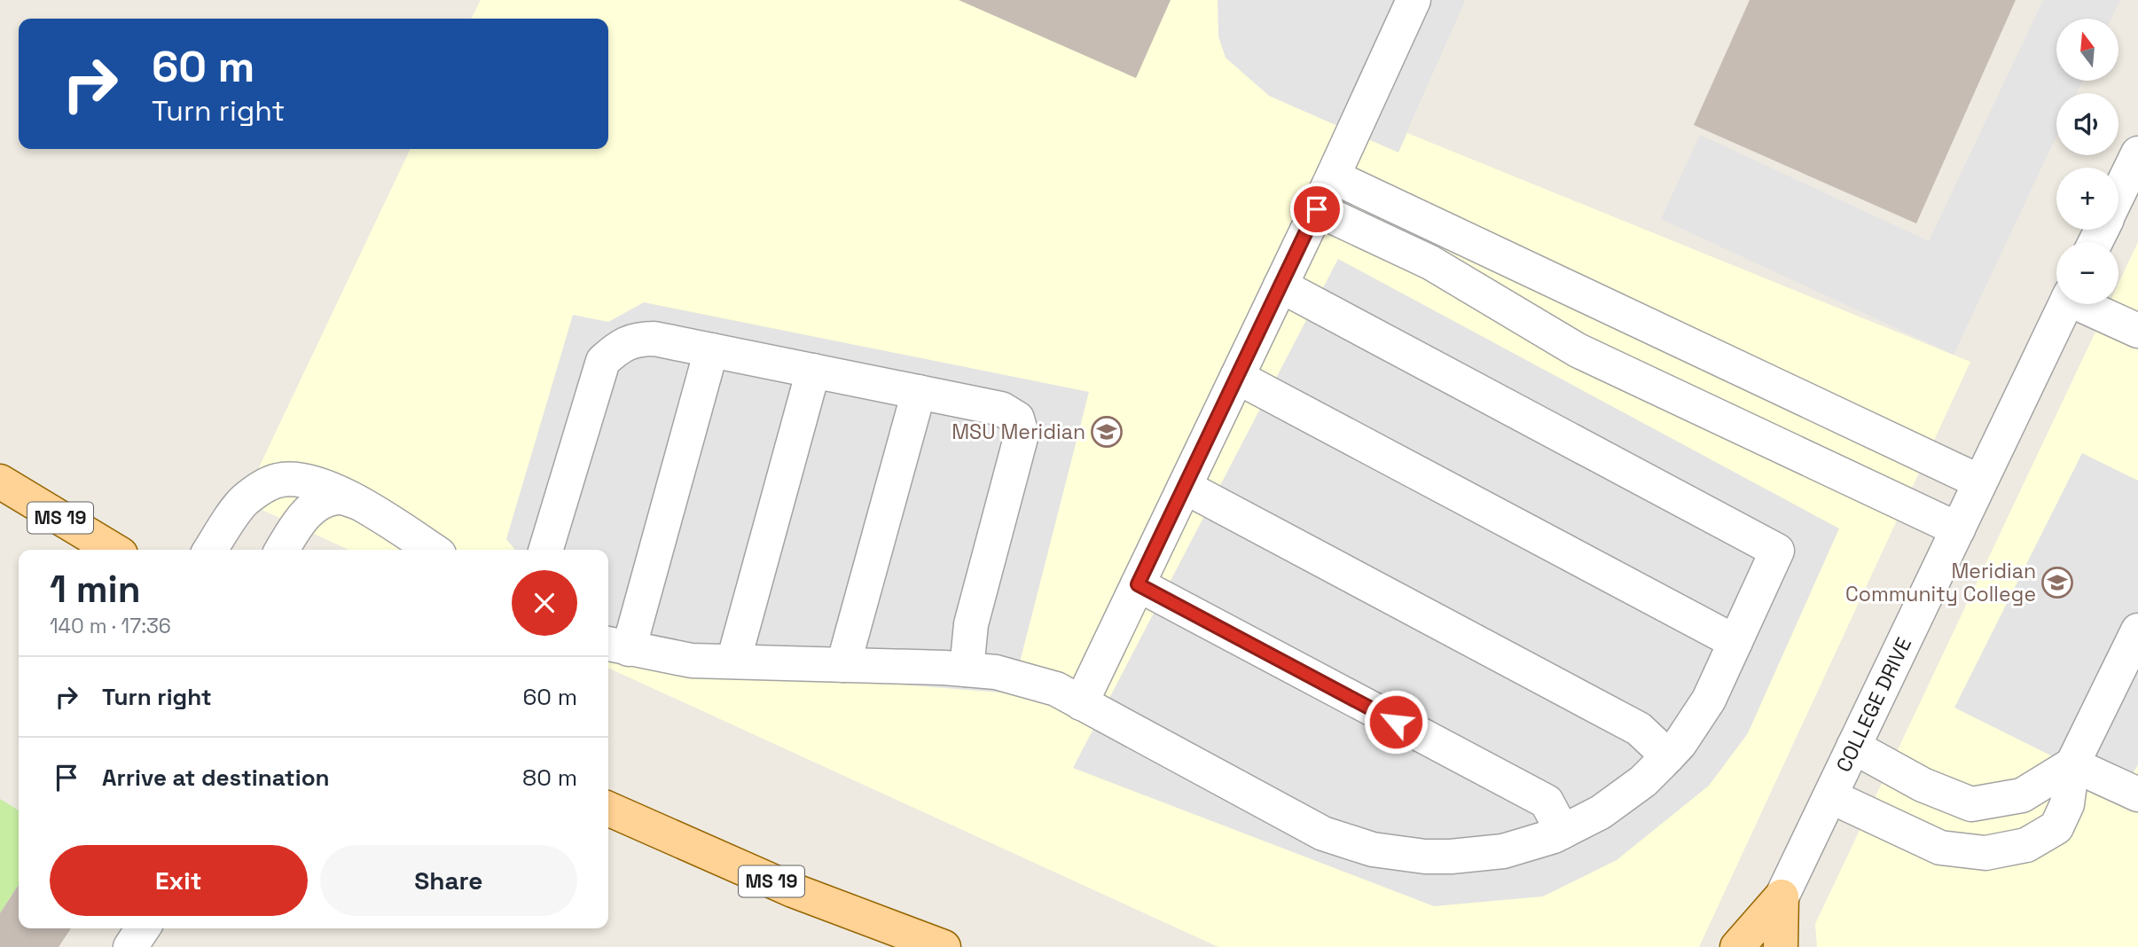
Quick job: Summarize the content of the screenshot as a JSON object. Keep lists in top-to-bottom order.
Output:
{
  "streets": {
    "main road": ["MS 19"],
    "street": ["COLLEGE DRIVE"]
  },
  "places": {
    "school or university": ["MSU Meridian", "Meridian Community College"]
  },
  "north": "top",
  "page": {
    "map_buttons": ["+", "−"],
    "turn": ["60 m", "Turn right"],
    "heading": ["1 min", "140 m · 17:36"],
    "list": [
      {
        "name": "Turn right",
        "value": "60 m"
      },
      {
        "name": "Arrive at destination",
        "value": "80 m"
      }
    ],
    "buttons": ["Exit", "Share"]
  }
}
